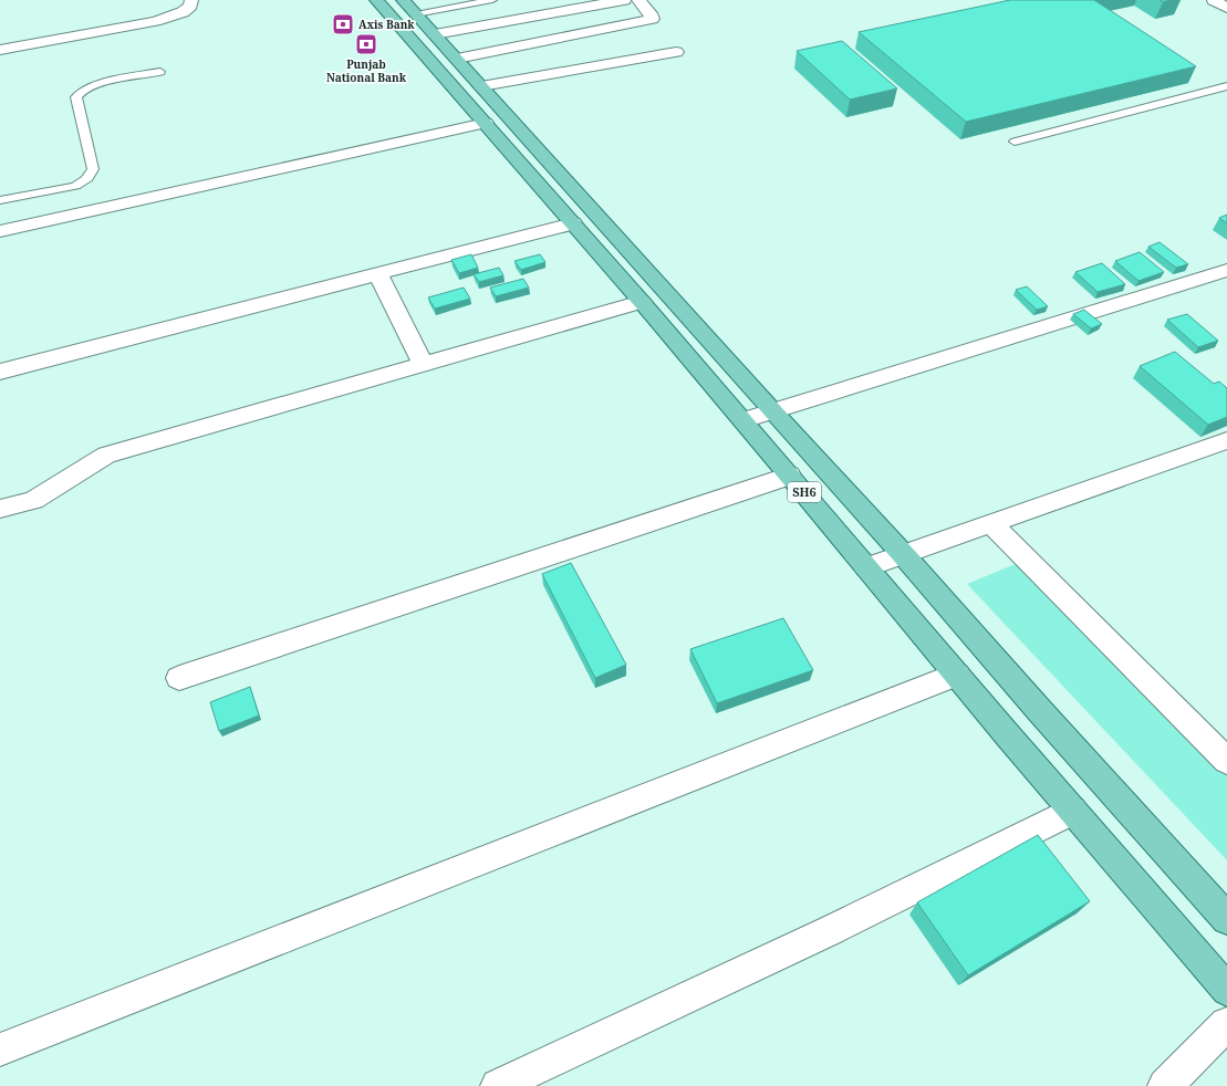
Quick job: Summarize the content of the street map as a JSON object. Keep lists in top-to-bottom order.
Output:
{
  "streets": {
    "main road": ["SH6"]
  },
  "places": {
    "bank": ["Axis Bank", "Punjab National Bank"]
  }
}
